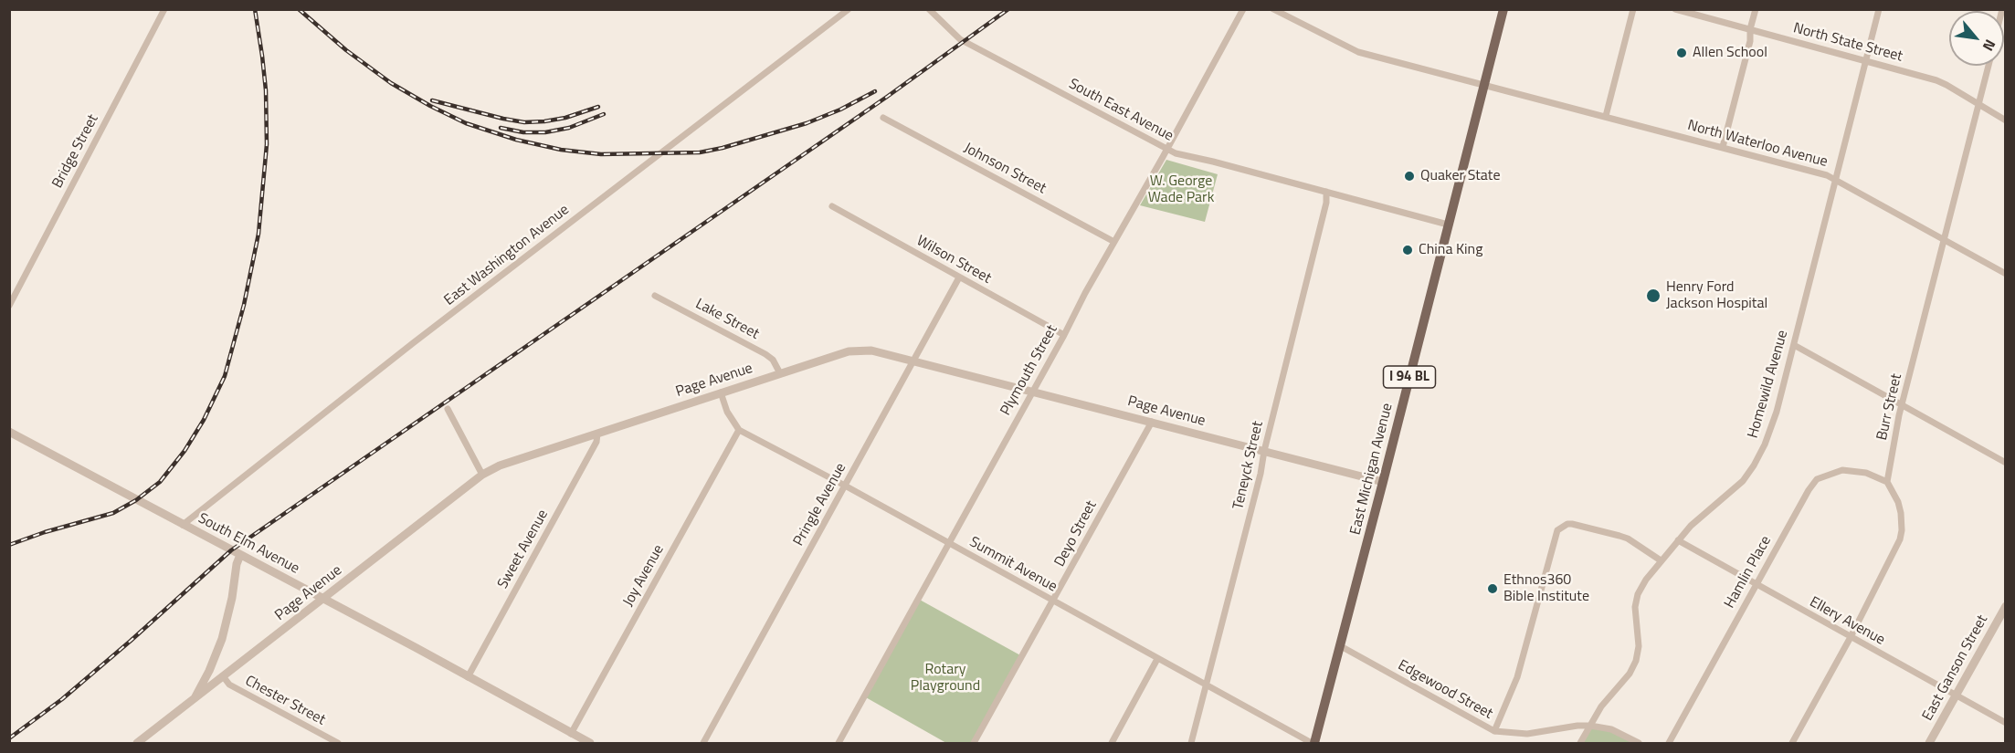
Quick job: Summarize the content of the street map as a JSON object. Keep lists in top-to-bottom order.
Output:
{
  "streets": {
    "main road": ["I 94 BL", "East Michigan Avenue"],
    "street": [
      "North State Street",
      "South East Avenue",
      "North Waterloo Avenue",
      "Bridge Street",
      "Johnson Street",
      "East Washington Avenue",
      "Wilson Street",
      "Lake Street",
      "Plymouth Street",
      "Page Avenue",
      "Homewild Avenue",
      "Burr Street",
      "Teneyck Street",
      "Pringle Avenue",
      "Deyo Street",
      "South Elm Avenue",
      "Sweet Avenue",
      "Summit Avenue",
      "Hamlin Place",
      "Joy Avenue",
      "Ellery Avenue",
      "East Ganson Street",
      "Edgewood Street",
      "Chester Street"
    ]
  },
  "crossings": [
    ["North State Street", "Homewild Avenue"],
    ["North State Street", "Burr Street"],
    ["South East Avenue", "Plymouth Street"],
    ["South East Avenue", "Teneyck Street"],
    ["South East Avenue", "East Michigan Avenue"],
    ["North Waterloo Avenue", "Homewild Avenue"],
    ["North Waterloo Avenue", "Burr Street"],
    ["North Waterloo Avenue", "East Michigan Avenue"],
    ["Johnson Street", "Plymouth Street"],
    ["East Washington Avenue", "South Elm Avenue"],
    ["Wilson Street", "Plymouth Street"],
    ["Wilson Street", "Pringle Avenue"],
    ["Lake Street", "Page Avenue"],
    ["Plymouth Street", "Page Avenue"],
    ["Plymouth Street", "Summit Avenue"],
    ["Page Avenue", "Teneyck Street"],
    ["Page Avenue", "East Michigan Avenue"],
    ["Page Avenue", "Pringle Avenue"],
    ["Page Avenue", "Deyo Street"],
    ["Page Avenue", "South Elm Avenue"],
    ["Page Avenue", "Sweet Avenue"],
    ["Page Avenue", "Chester Street"],
    ["Homewild Avenue", "Ellery Avenue"],
    ["Homewild Avenue", "Edgewood Street"],
    ["Burr Street", "Hamlin Place"],
    ["Teneyck Street", "Summit Avenue"],
    ["East Michigan Avenue", "Summit Avenue"],
    ["East Michigan Avenue", "Edgewood Street"],
    ["Pringle Avenue", "Summit Avenue"],
    ["Deyo Street", "Summit Avenue"],
    ["South Elm Avenue", "Sweet Avenue"],
    ["South Elm Avenue", "Joy Avenue"],
    ["Summit Avenue", "Joy Avenue"],
    ["Hamlin Place", "Ellery Avenue"],
    ["Ellery Avenue", "East Ganson Street"]
  ],
  "parks": ["W. George Wade Park", "Rotary Playground"],
  "places": [
    "Allen School",
    "Quaker State",
    "China King",
    "Henry Ford Jackson Hospital",
    "Ethnos360 Bible Institute"
  ],
  "north": "bottom right"
}
